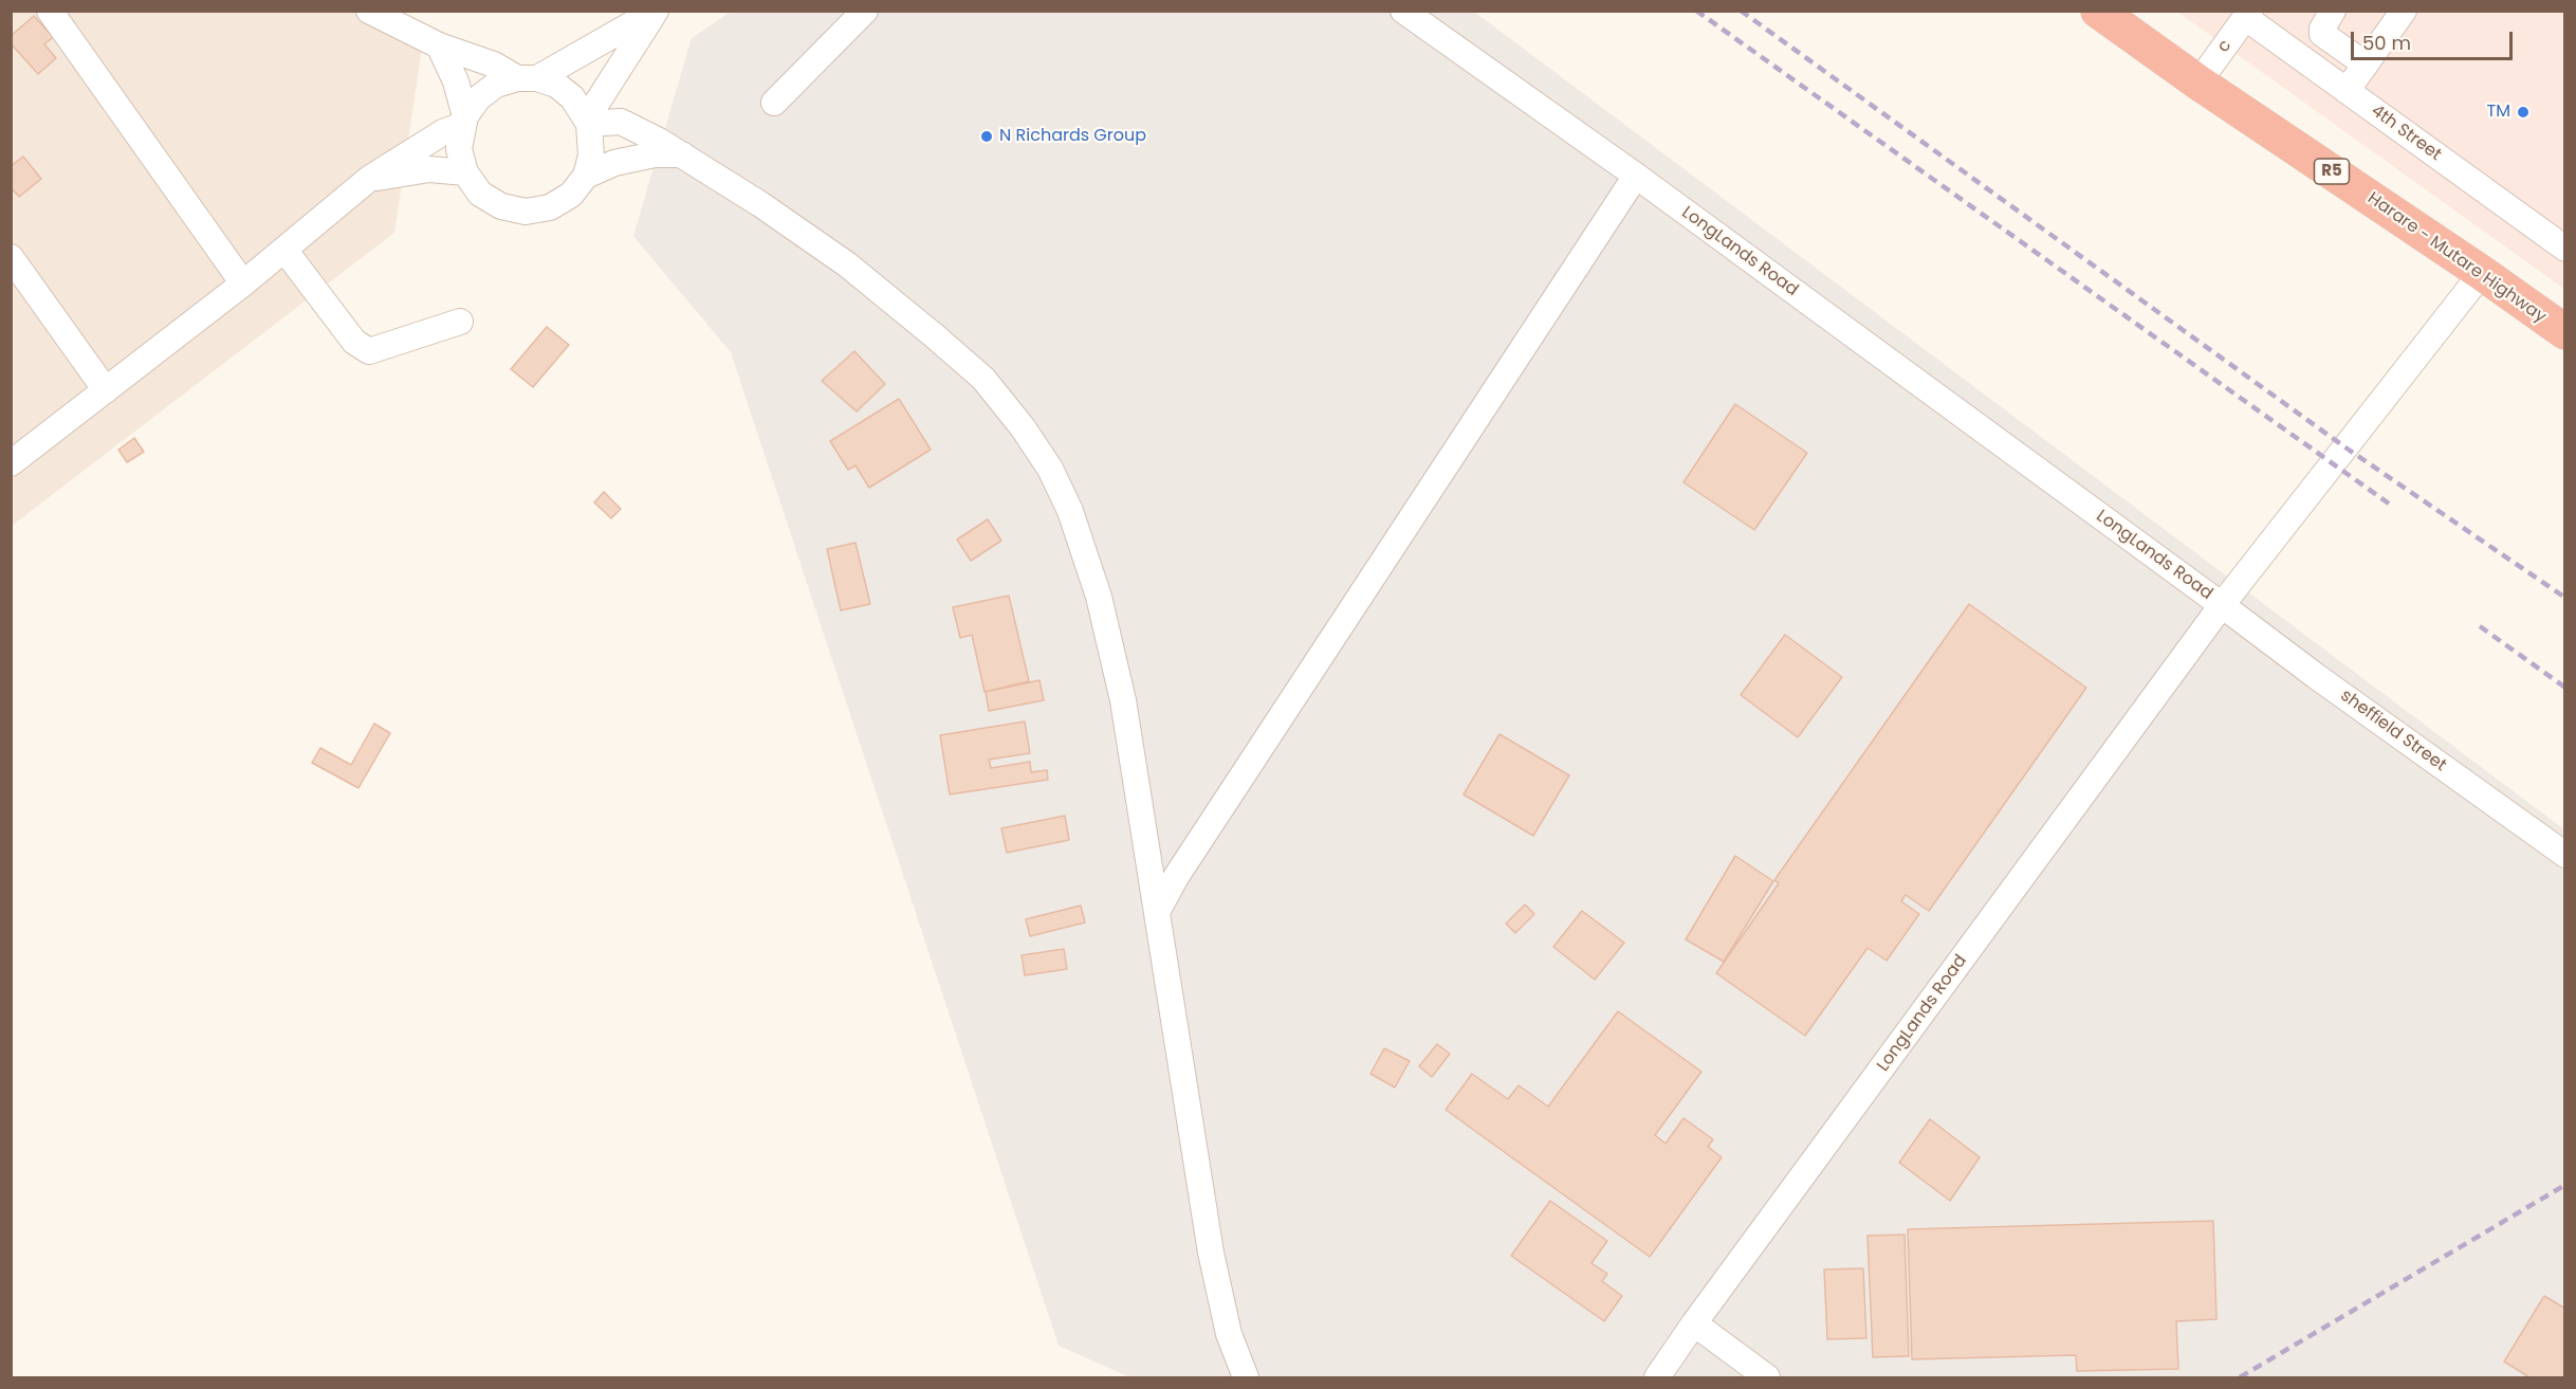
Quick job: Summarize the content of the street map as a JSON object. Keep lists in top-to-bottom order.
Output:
{
  "streets": {
    "highway": ["R5", "Harare - Mutare Highway"],
    "street": [
      "c",
      "4th Street",
      "LongLands Road",
      "sheffield Street"
    ]
  },
  "crossings": [
    ["c", "4th Street"],
    ["c", "Harare - Mutare Highway"],
    ["LongLands Road", "sheffield Street"]
  ],
  "places": ["TM", "N Richards Group"],
  "scale_bar": "50 m"
}
